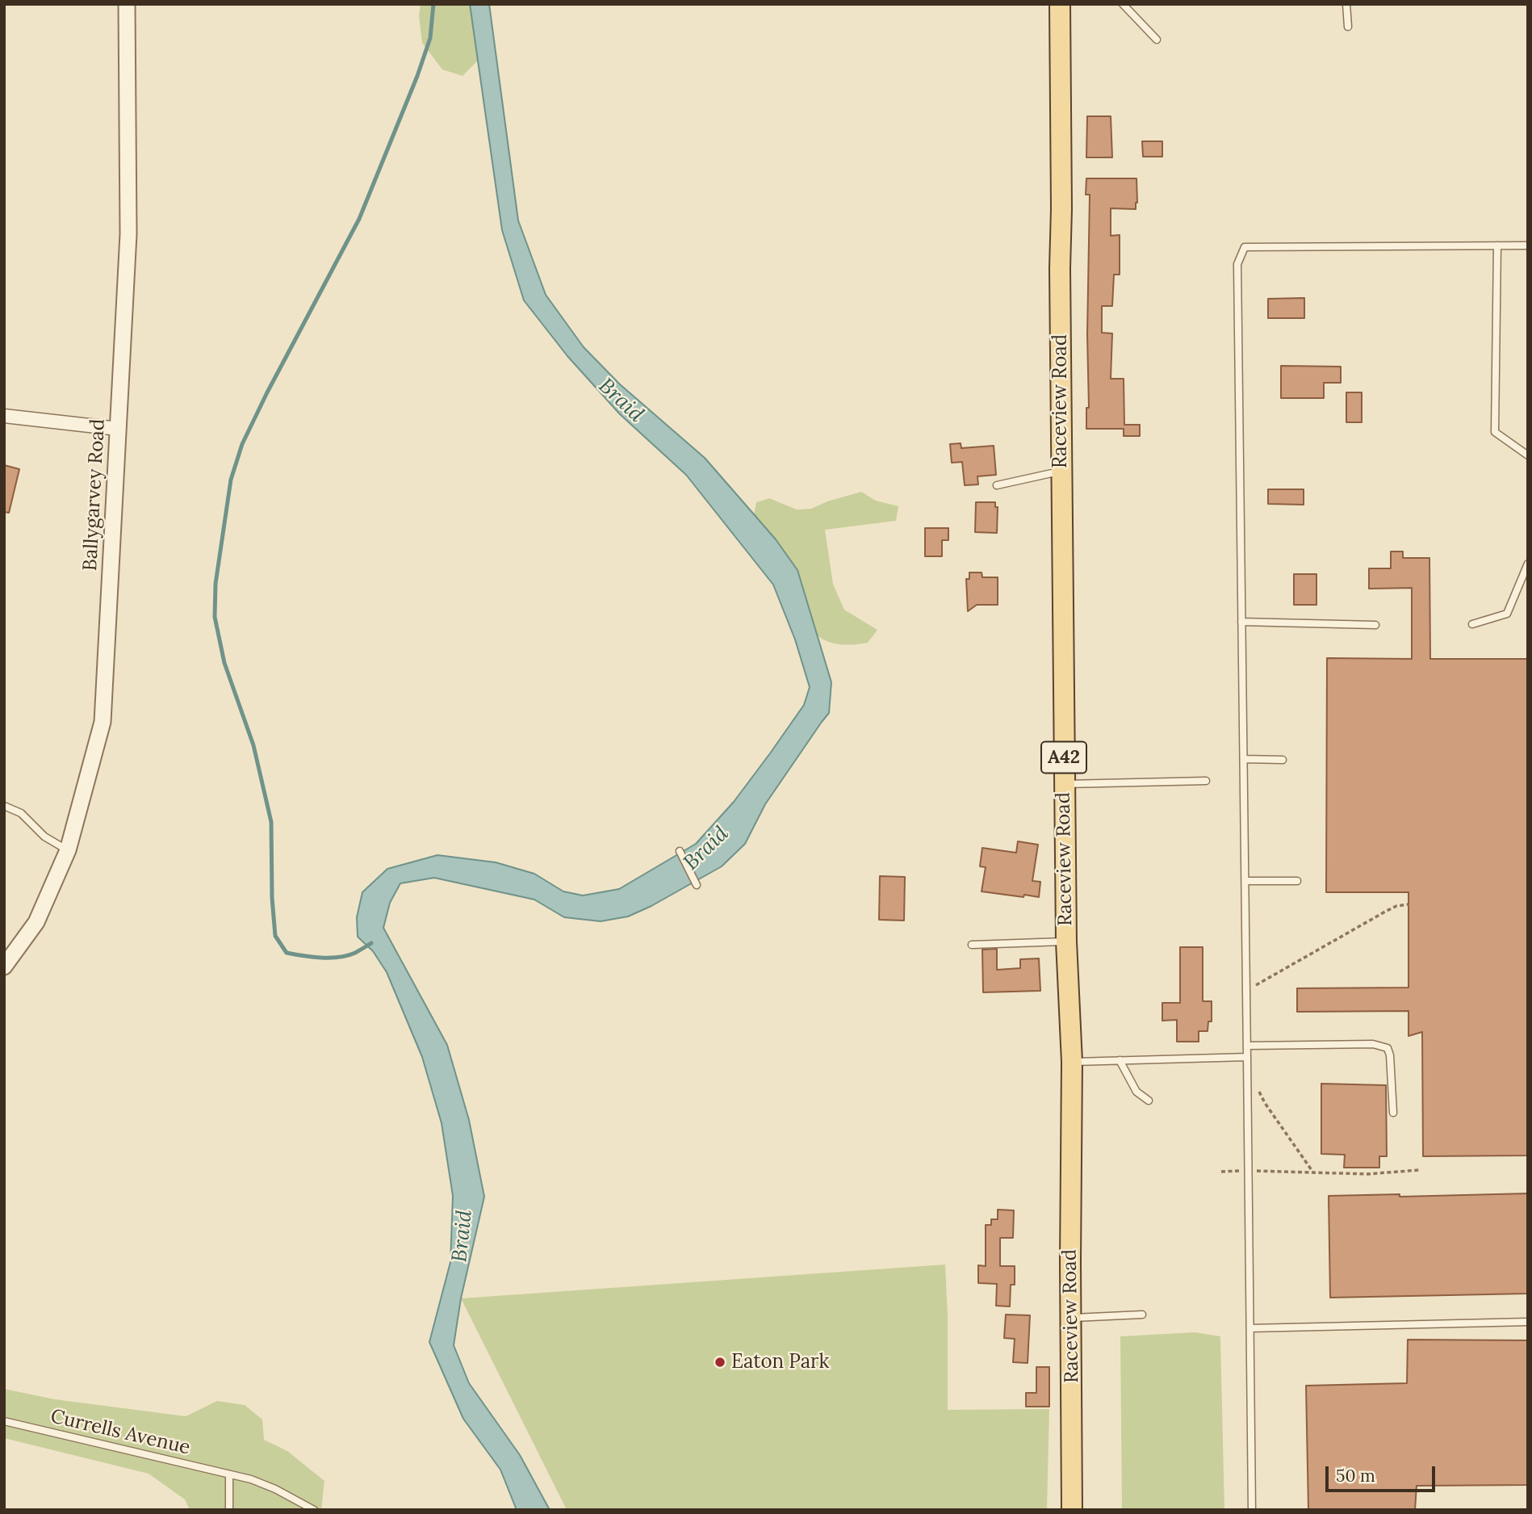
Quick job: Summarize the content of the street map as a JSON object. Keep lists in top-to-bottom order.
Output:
{
  "streets": {
    "main road": ["Raceview Road", "A42"],
    "street": ["Ballygarvey Road"],
    "lane": ["Currells Avenue"]
  },
  "water": ["Braid"],
  "places": ["Eaton Park"],
  "scale_bar": "50 m"
}
